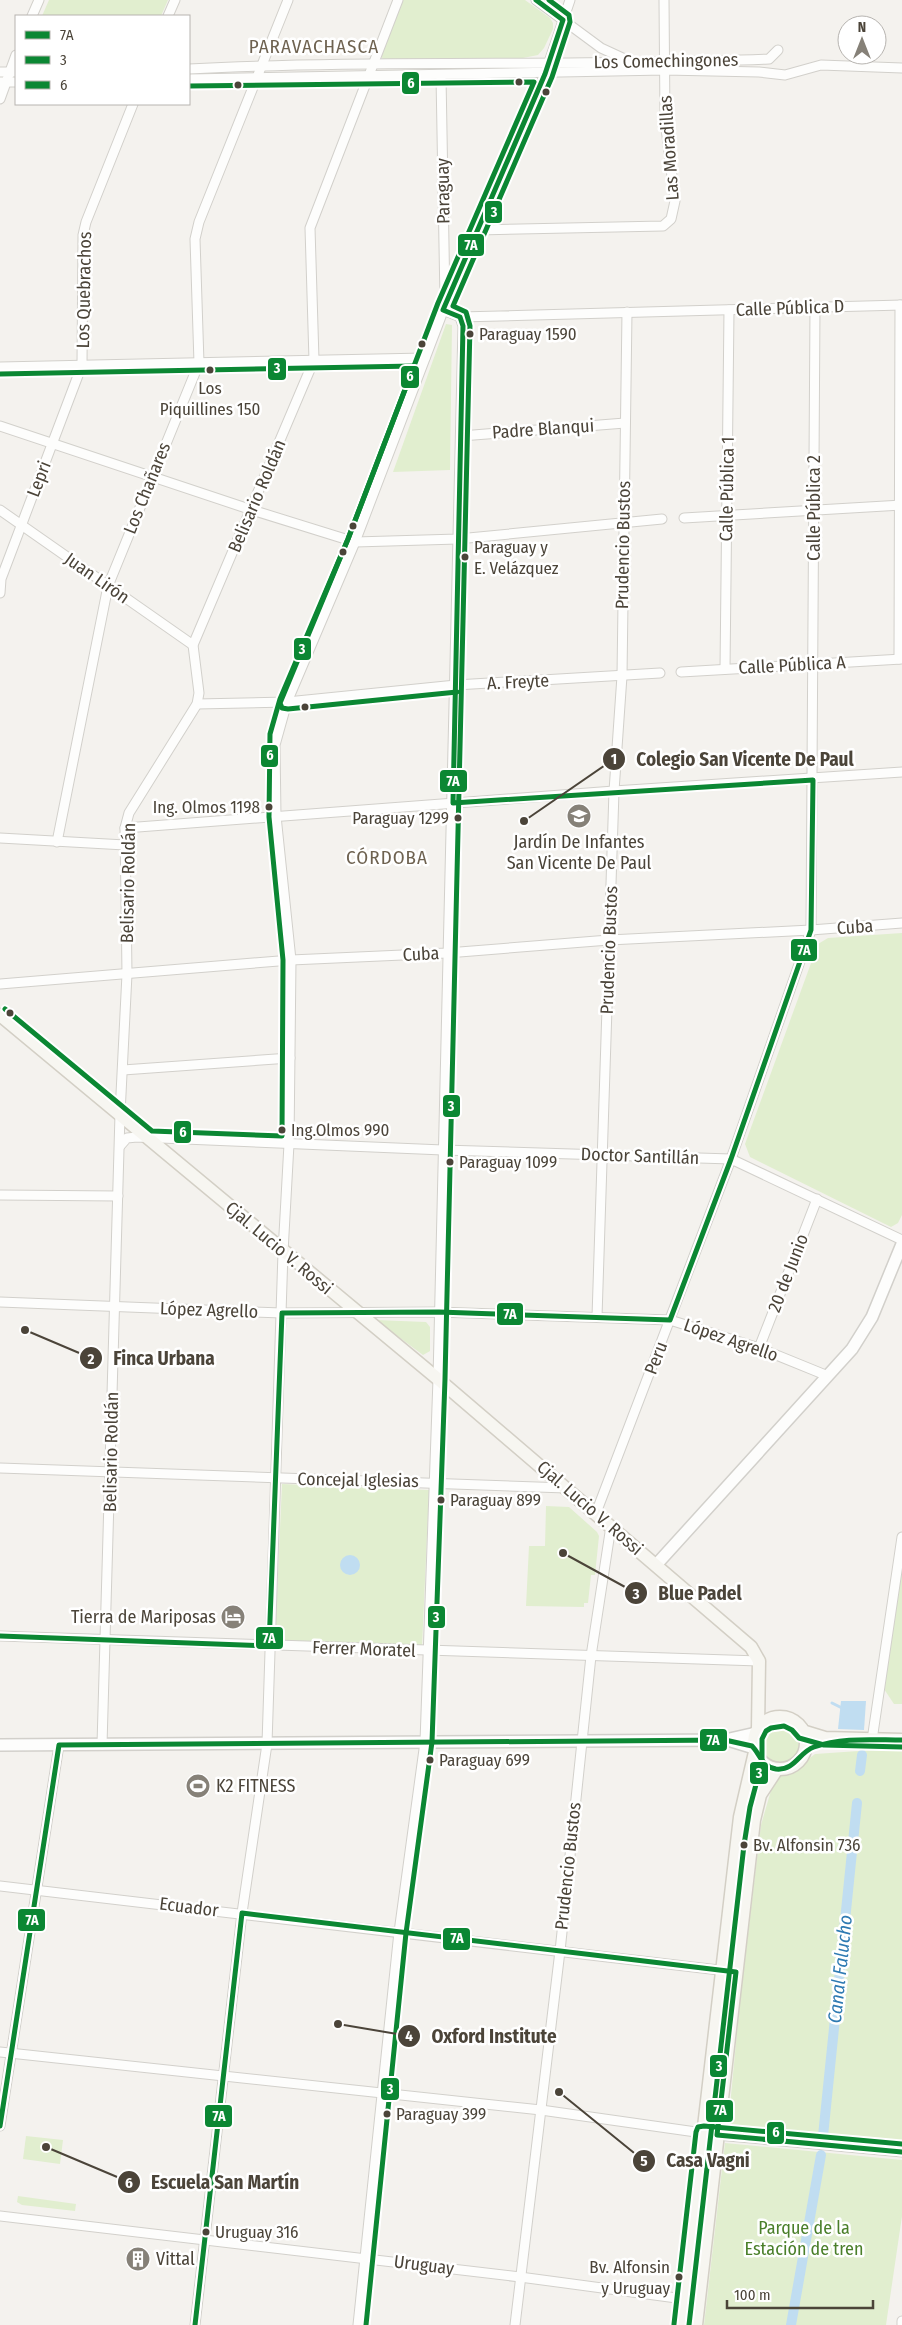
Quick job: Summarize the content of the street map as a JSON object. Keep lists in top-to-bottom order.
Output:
{
  "streets": {
    "main road": ["Cjal. Lucio V. Rossi"],
    "street": [
      "Los Comechingones",
      "Las Moradillas",
      "Paraguay",
      "Los Quebrachos",
      "Calle Pública D",
      "Padre Blanqui",
      "Lepri",
      "Los Chañares",
      "Calle Pública 1",
      "Belisario Roldán",
      "Calle Pública 2",
      "Prudencio Bustos",
      "Juan Lirón",
      "Calle Pública A",
      "A. Freyte",
      "Cuba",
      "Doctor Santillán",
      "20 de Junio",
      "López Agrello",
      "Peru",
      "Concejal Iglesias",
      "Ferrer Moratel",
      "Ecuador",
      "Uruguay"
    ]
  },
  "crossings": [
    ["Los Comechingones", "Las Moradillas"],
    ["Los Comechingones", "Los Chañares"],
    ["Los Comechingones", "Belisario Roldán"],
    ["Los Quebrachos", "Lepri"],
    ["Calle Pública D", "Calle Pública 1"],
    ["Calle Pública D", "Calle Pública 2"],
    ["Calle Pública D", "Prudencio Bustos"],
    ["Padre Blanqui", "Prudencio Bustos"],
    ["Lepri", "Juan Lirón"],
    ["Los Chañares", "Juan Lirón"],
    ["Calle Pública 1", "Calle Pública A"],
    ["Belisario Roldán", "Juan Lirón"],
    ["Belisario Roldán", "A. Freyte"],
    ["Belisario Roldán", "Cuba"],
    ["Belisario Roldán", "Doctor Santillán"],
    ["Belisario Roldán", "Cjal. Lucio V. Rossi"],
    ["Belisario Roldán", "López Agrello"],
    ["Belisario Roldán", "Concejal Iglesias"],
    ["Belisario Roldán", "Ferrer Moratel"],
    ["Calle Pública 2", "Calle Pública A"],
    ["Calle Pública 2", "Peru"],
    ["Prudencio Bustos", "A. Freyte"],
    ["Prudencio Bustos", "Cuba"],
    ["Prudencio Bustos", "Doctor Santillán"],
    ["Prudencio Bustos", "Cjal. Lucio V. Rossi"],
    ["Prudencio Bustos", "López Agrello"],
    ["Prudencio Bustos", "Ferrer Moratel"],
    ["Prudencio Bustos", "Ecuador"],
    ["Prudencio Bustos", "Uruguay"],
    ["Cuba", "Peru"],
    ["Doctor Santillán", "Cjal. Lucio V. Rossi"],
    ["Doctor Santillán", "20 de Junio"],
    ["Doctor Santillán", "Peru"],
    ["Cjal. Lucio V. Rossi", "López Agrello"],
    ["Cjal. Lucio V. Rossi", "Peru"],
    ["Cjal. Lucio V. Rossi", "Concejal Iglesias"],
    ["Cjal. Lucio V. Rossi", "Ferrer Moratel"],
    ["20 de Junio", "López Agrello"],
    ["López Agrello", "Peru"]
  ],
  "districts": ["PARAVACHASCA", "CÓRDOBA"],
  "water": ["Canal Falucho"],
  "parks": ["Parque de la Estación de tren"],
  "places": {
    "other": [
      "Paraguay 1590",
      "Los Piquillines 150",
      "Paraguay y E. Velázquez",
      "Ing. Olmos 1198",
      "Paraguay 1299",
      "Colegio San Vicente De Paul",
      "Ing.Olmos 990",
      "Paraguay 1099",
      "Finca Urbana",
      "Paraguay 899",
      "Blue Padel",
      "Paraguay 699",
      "Bv. Alfonsin 736",
      "Oxford Institute",
      "Casa Vagni",
      "Paraguay 399",
      "Escuela San Martín",
      "Uruguay 316",
      "Bv. Alfonsin y Uruguay"
    ],
    "school or university": ["Jardín De Infantes San Vicente De Paul"],
    "hotel": ["Tierra de Mariposas"],
    "sports": ["K2 FITNESS"],
    "building": ["Vittal"]
  },
  "lines": ["transit line 7A", "transit line 3", "transit line 6"],
  "legend": ["7A", "3", "6"],
  "scale_bar": "100 m",
  "north": "top"
}
